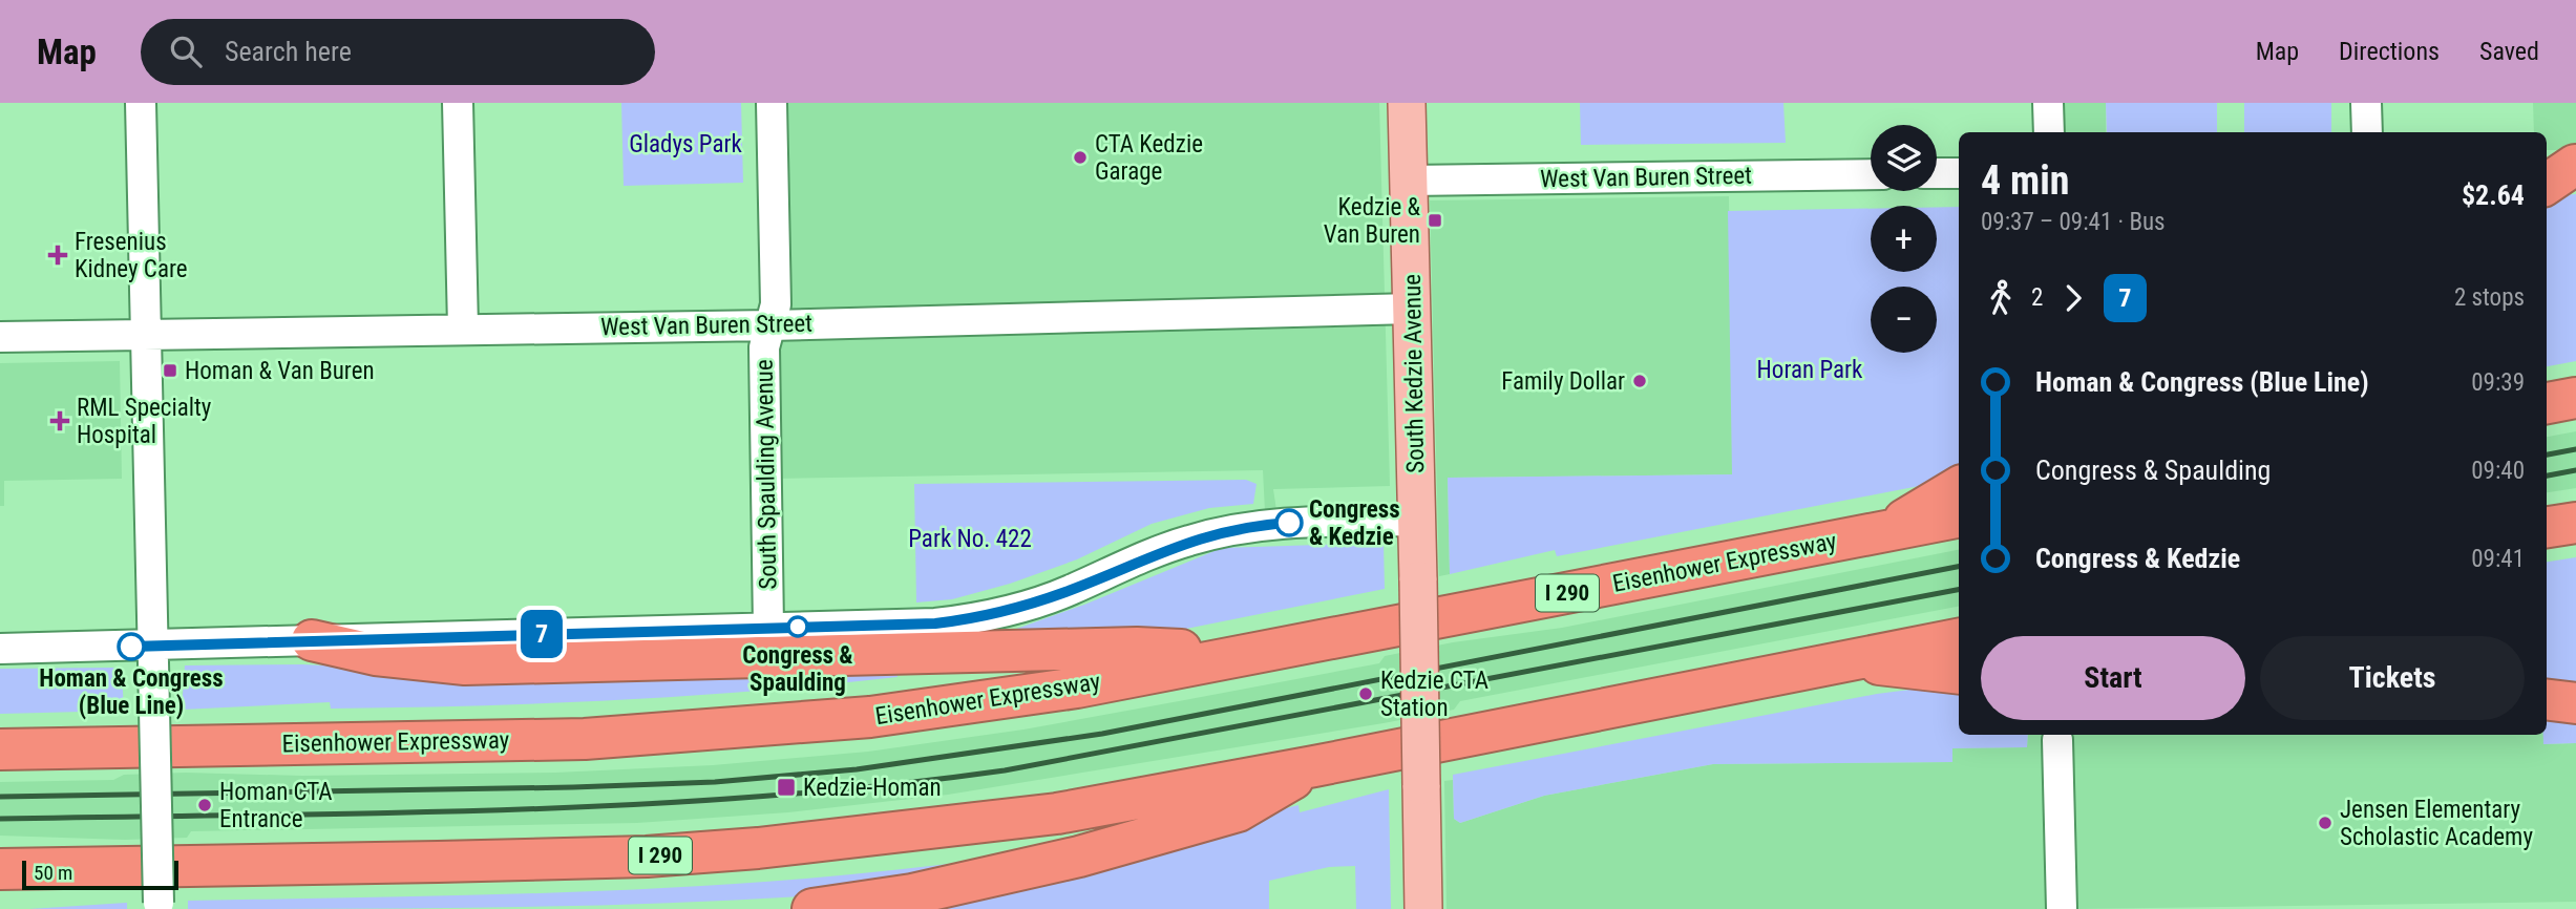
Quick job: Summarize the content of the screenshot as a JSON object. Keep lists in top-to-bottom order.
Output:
{
  "streets": {
    "highway": ["Eisenhower Expressway", "I 290"],
    "main road": ["South Kedzie Avenue"],
    "street": ["West Van Buren Street", "South Spaulding Avenue"]
  },
  "crossings": [
    ["West Van Buren Street", "South Kedzie Avenue"],
    ["West Van Buren Street", "South Spaulding Avenue"]
  ],
  "parks": ["Gladys Park", "Horan Park", "Park No. 422"],
  "places": {
    "other": [
      "CTA Kedzie Garage",
      "Family Dollar",
      "Congress & Kedzie",
      "Congress & Spaulding",
      "Homan & Congress (Blue Line)",
      "Kedzie CTA Station",
      "Homan CTA Entrance",
      "Jensen Elementary Scholastic Academy"
    ],
    "transit": ["Kedzie & Van Buren", "Homan & Van Buren", "Kedzie-Homan"],
    "health": ["Fresenius Kidney Care", "RML Specialty Hospital"]
  },
  "lines": ["bus line 7"],
  "scale_bar": "50 m",
  "page": {
    "header": "Map",
    "search": "Search here",
    "nav": ["Map", "Directions", "Saved"],
    "on_map": "7",
    "map_buttons": ["+", "−"],
    "heading": ["4 min", "09:37 – 09:41 · Bus", "$2.64"],
    "legs": ["2", "7", "2 stops"],
    "list": [
      {
        "name": "Homan & Congress (Blue Line)",
        "value": "09:39"
      },
      {
        "name": "Congress & Spaulding",
        "value": "09:40"
      },
      {
        "name": "Congress & Kedzie",
        "value": "09:41"
      }
    ],
    "buttons": ["Start", "Tickets"],
    "scale": "50 m"
  }
}
